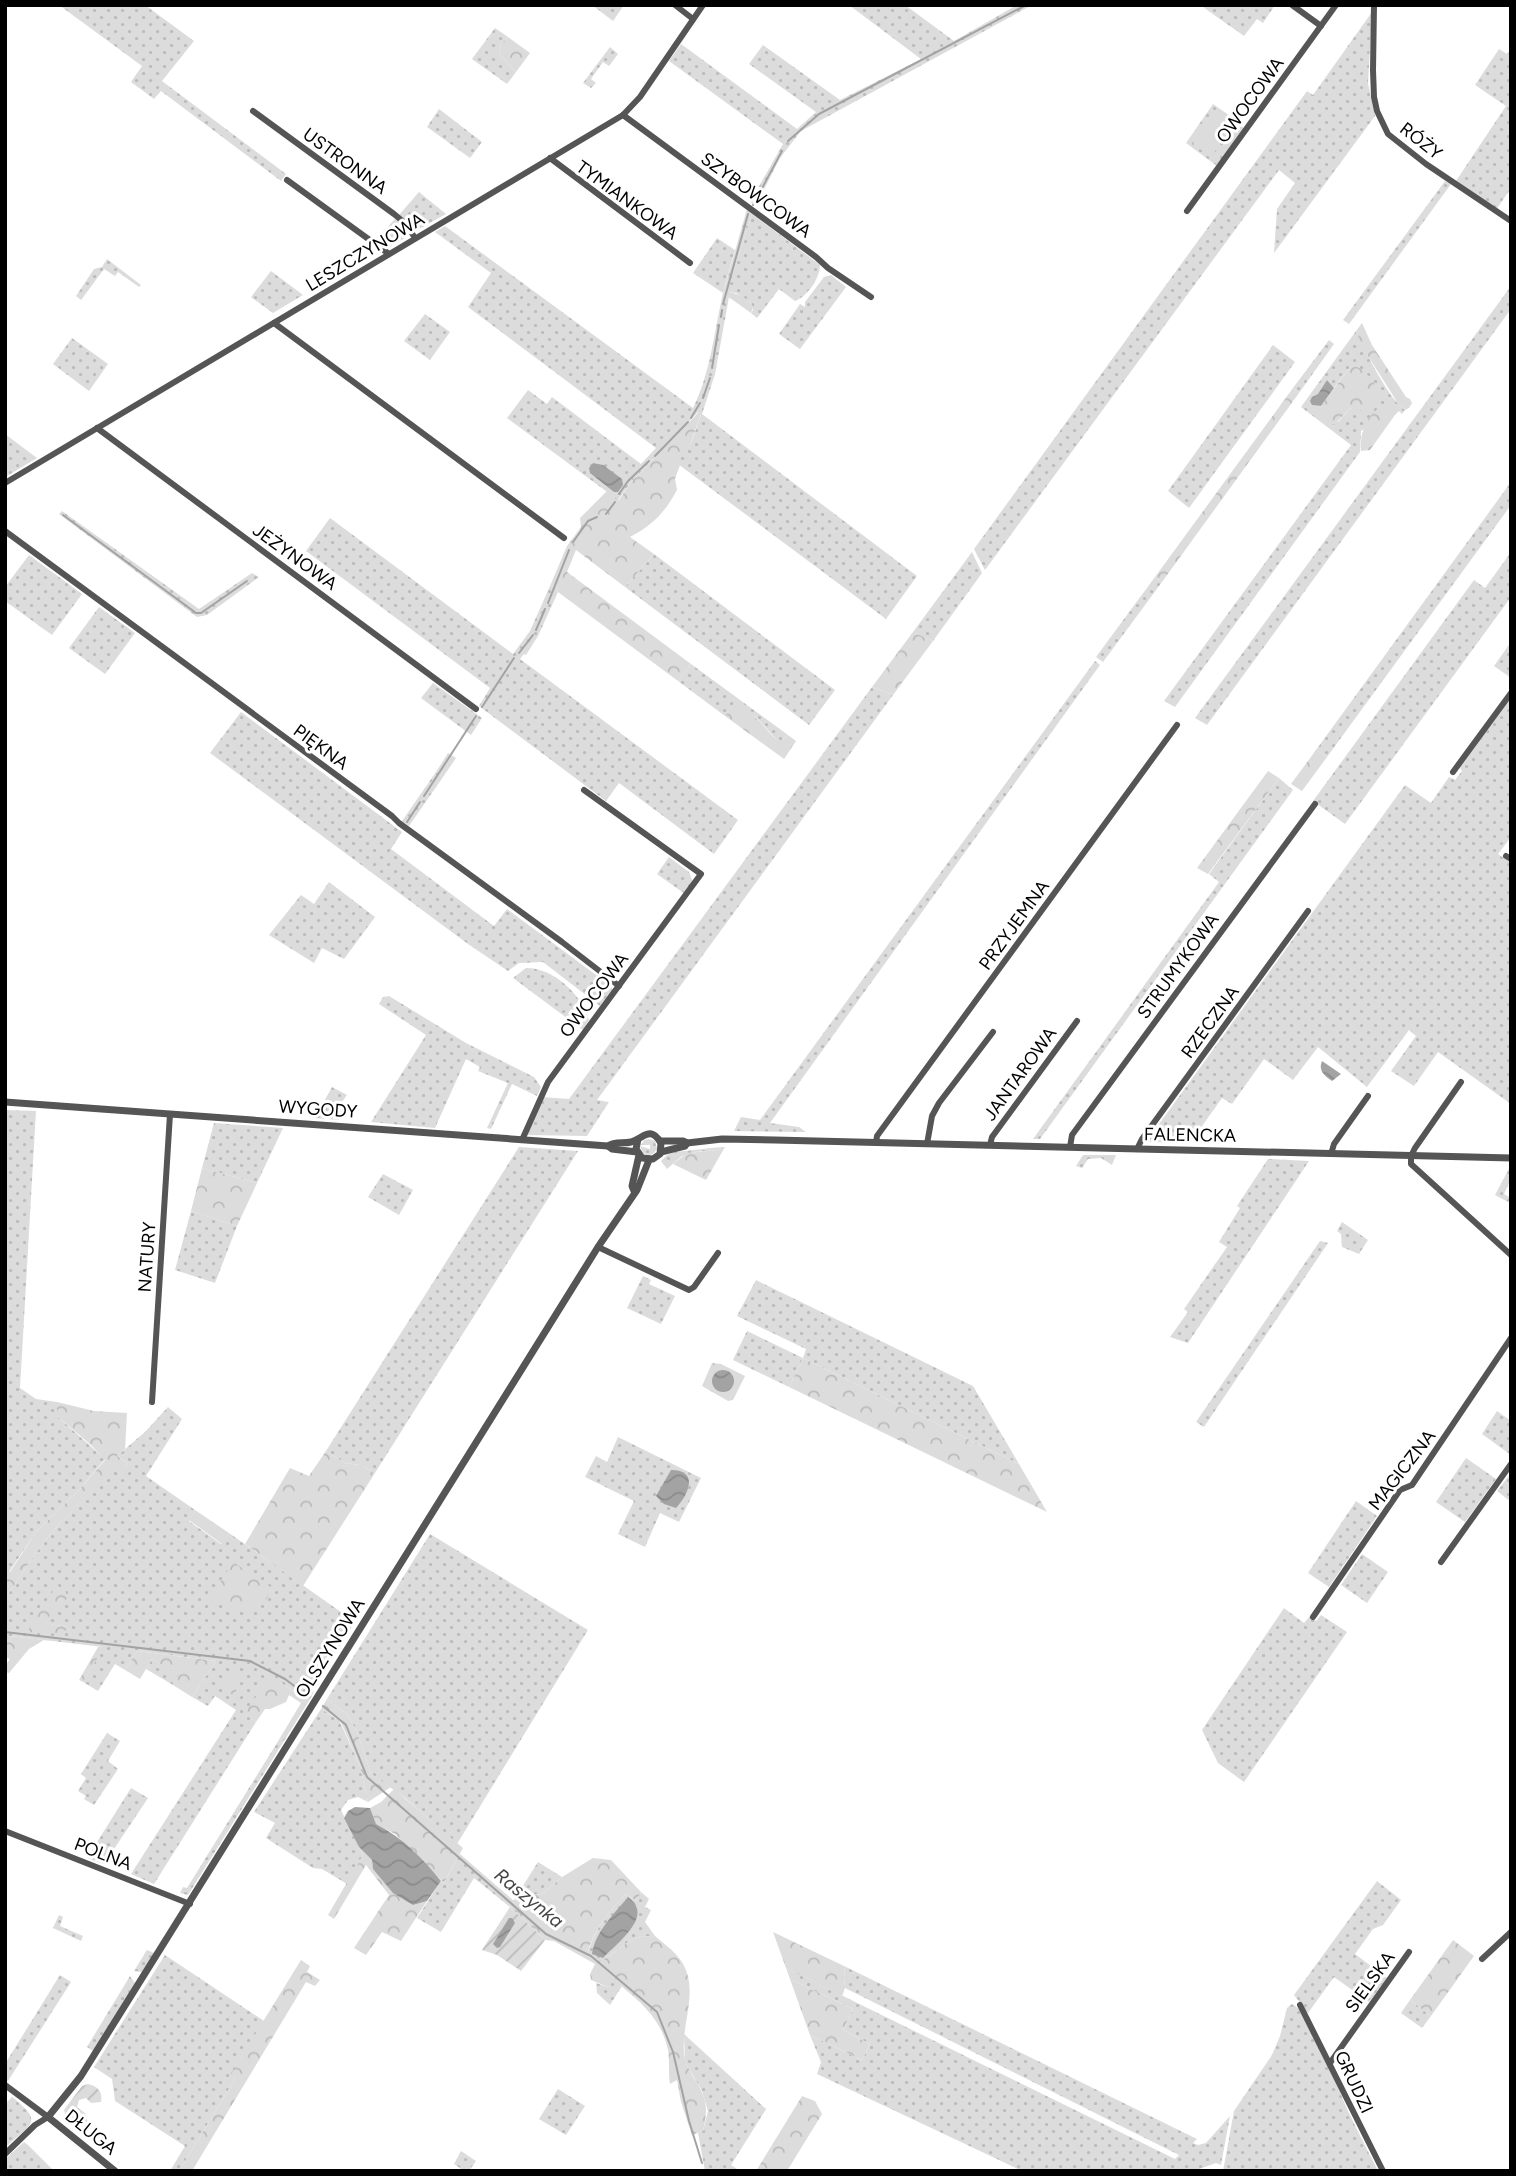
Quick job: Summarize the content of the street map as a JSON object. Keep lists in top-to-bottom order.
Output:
{
  "streets": {
    "street": [
      "OWOCOWA",
      "RÓŻY",
      "USTRONNA",
      "SZYBOWCOWA",
      "TYMIANKOWA",
      "LESZCZYNOWA",
      "JEŻYNOWA",
      "PIĘKNA",
      "PRZYJEMNA",
      "STRUMYKOWA",
      "RZECZNA",
      "JANTAROWA",
      "WYGODY",
      "FALENCKA",
      "NATURY",
      "MAGICZNA",
      "OLSZYNOWA",
      "POLNA",
      "SIELSKA",
      "GRUDZI",
      "DŁUGA"
    ]
  },
  "crossings": [
    ["OWOCOWA", "PIĘKNA"],
    ["OWOCOWA", "WYGODY"],
    ["USTRONNA", "LESZCZYNOWA"],
    ["SZYBOWCOWA", "LESZCZYNOWA"],
    ["TYMIANKOWA", "LESZCZYNOWA"],
    ["LESZCZYNOWA", "JEŻYNOWA"],
    ["PRZYJEMNA", "FALENCKA"],
    ["STRUMYKOWA", "FALENCKA"],
    ["RZECZNA", "FALENCKA"],
    ["JANTAROWA", "FALENCKA"],
    ["WYGODY", "NATURY"],
    ["WYGODY", "OLSZYNOWA"],
    ["OLSZYNOWA", "POLNA"],
    ["OLSZYNOWA", "DŁUGA"],
    ["SIELSKA", "GRUDZI"]
  ],
  "water": ["Raszynka"]
}
